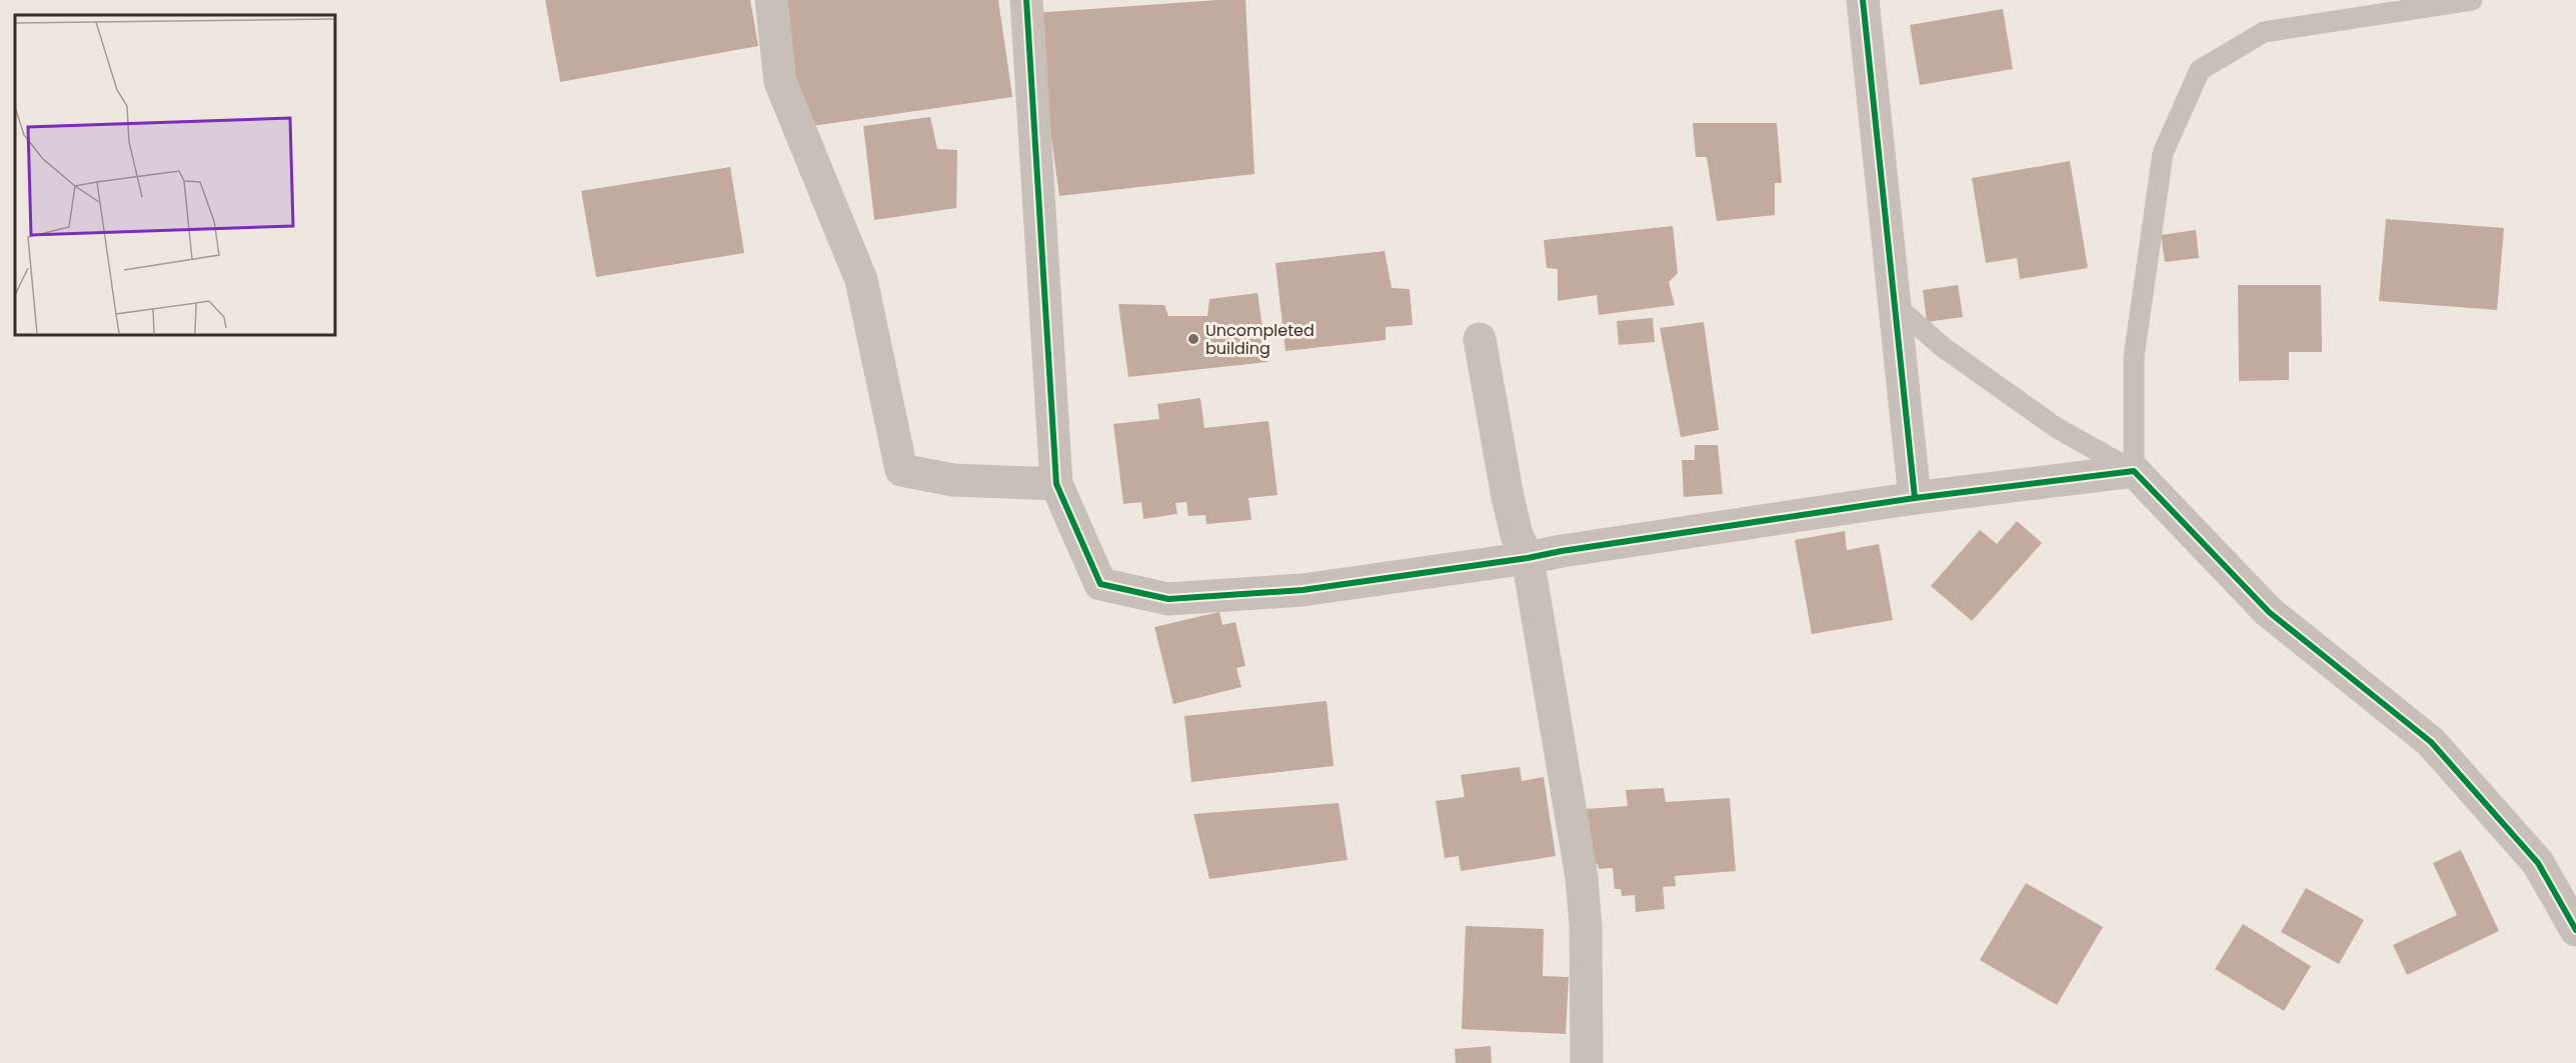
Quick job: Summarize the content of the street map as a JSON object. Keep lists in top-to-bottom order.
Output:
{
  "places": ["Uncompleted building"]
}
